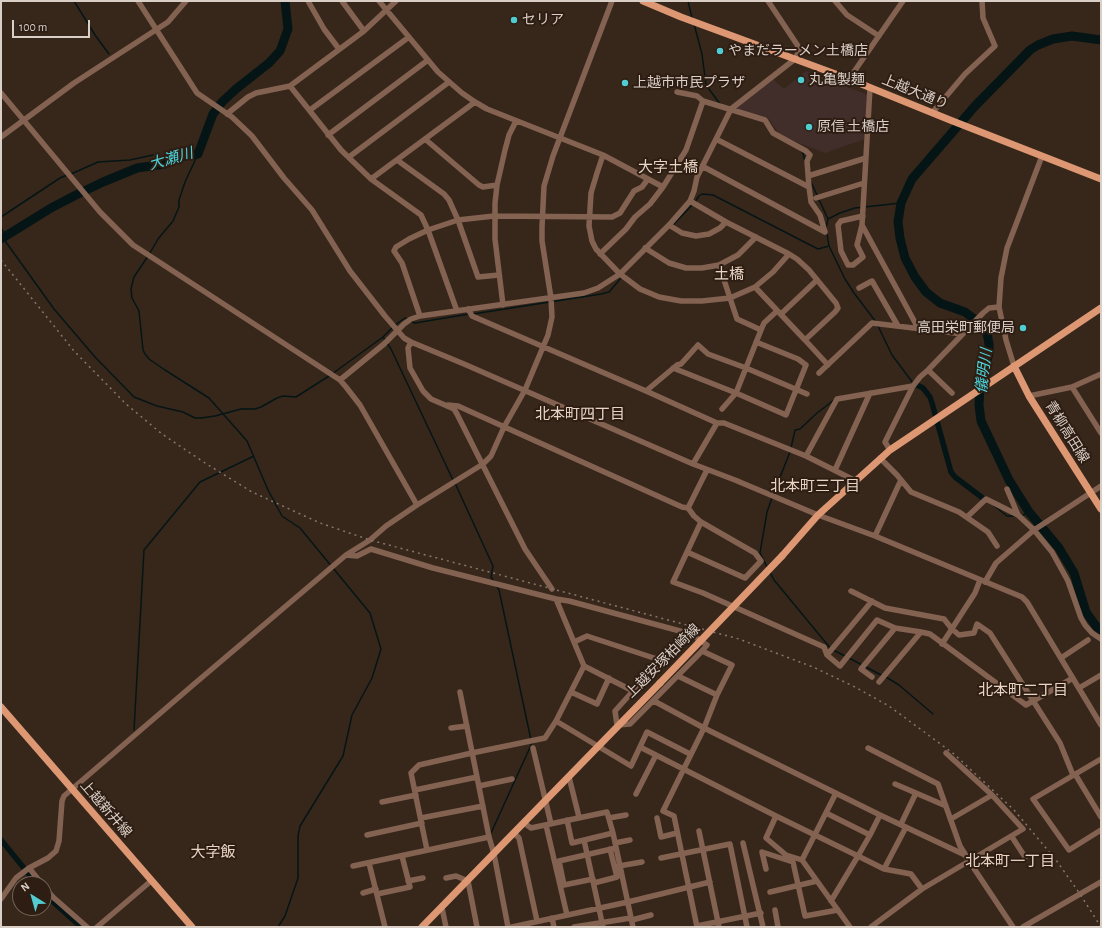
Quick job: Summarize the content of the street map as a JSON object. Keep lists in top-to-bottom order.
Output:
{
  "streets": {
    "main road": [
      "上越大通り",
      "青柳高田線",
      "上越安塚柏崎線",
      "上越新井線"
    ]
  },
  "crossings": [
    ["青柳高田線", "上越安塚柏崎線"]
  ],
  "districts": [
    "大字土橋",
    "土橋",
    "北本町四丁目",
    "北本町三丁目",
    "北本町二丁目",
    "大字飯",
    "北本町一丁目"
  ],
  "water": ["大瀬川", "儀明川"],
  "places": [
    "セリア",
    "やまだラーメン土橋店",
    "丸亀製麺",
    "上越市市民プラザ",
    "原信 土橋店",
    "高田栄町郵便局"
  ],
  "scale_bar": "100 m",
  "north": "top left"
}
